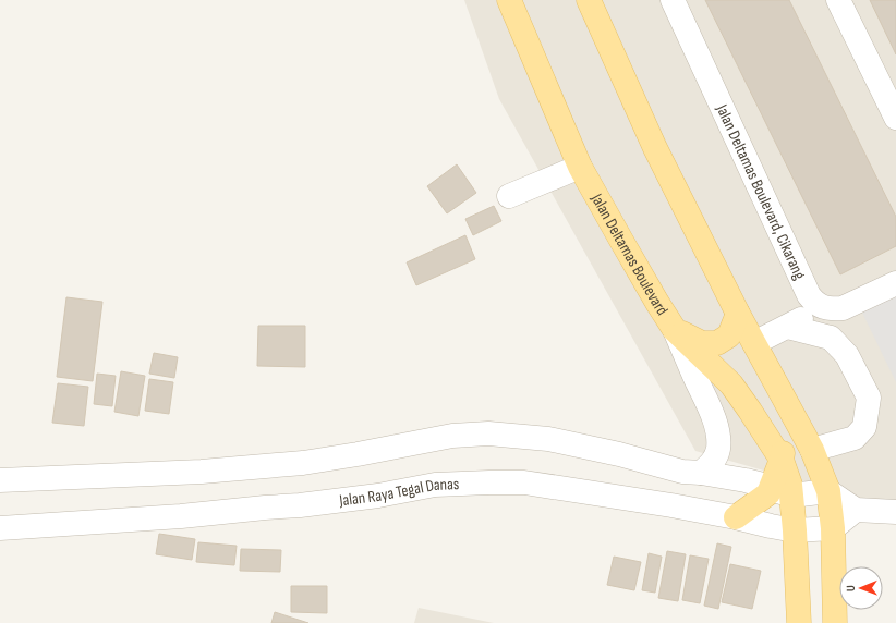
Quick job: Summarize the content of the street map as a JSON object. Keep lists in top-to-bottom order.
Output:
{
  "streets": {
    "main road": ["Jalan Deltamas Boulevard"],
    "street": ["Jalan Deltamas Boulevard, Cikarang", "Jalan Raya Tegal Danas"]
  },
  "crossings": [
    ["Jalan Deltamas Boulevard", "Jalan Raya Tegal Danas"]
  ],
  "north": "left"
}
